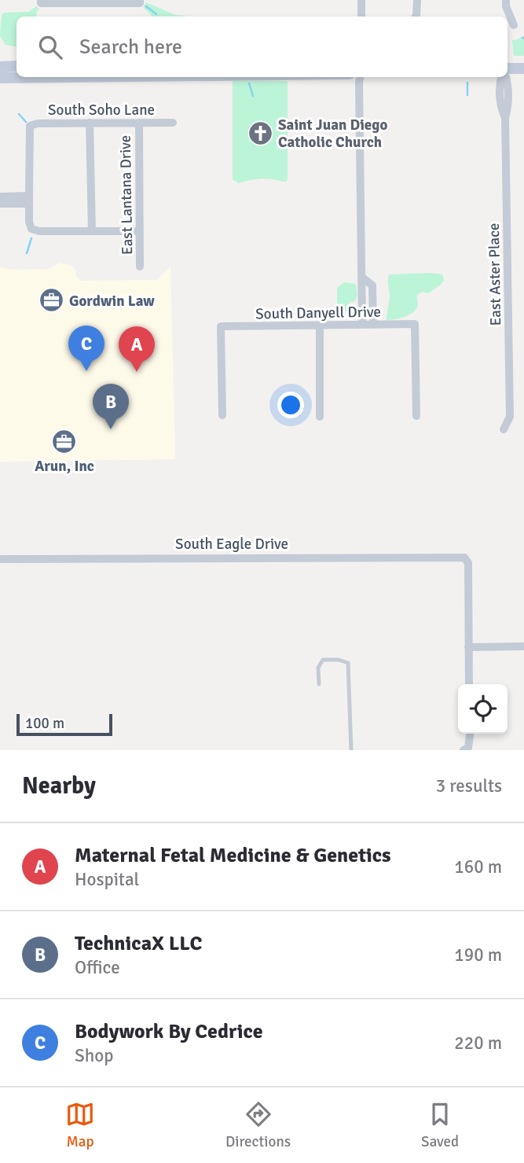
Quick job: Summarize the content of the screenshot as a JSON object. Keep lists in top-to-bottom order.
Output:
{
  "streets": {
    "street": [
      "South Soho Lane",
      "East Lantana Drive",
      "East Aster Place",
      "South Danyell Drive",
      "South Eagle Drive"
    ]
  },
  "crossings": [
    ["South Soho Lane", "East Lantana Drive"]
  ],
  "places": {
    "church": ["Saint Juan Diego Catholic Church"],
    "office": ["Gordwin Law", "Arun, Inc"]
  },
  "scale_bar": "100 m",
  "page": {
    "search": "Search here",
    "pins": ["C", "A", "B"],
    "scale": "100 m",
    "heading": ["Nearby", "3 results"],
    "list": [
      {
        "mark": "A",
        "name": "Maternal Fetal Medicine & Genetics",
        "note": "Hospital",
        "value": "160 m"
      },
      {
        "mark": "B",
        "name": "TechnicaX LLC",
        "note": "Office",
        "value": "190 m"
      },
      {
        "mark": "C",
        "name": "Bodywork By Cedrice",
        "note": "Shop",
        "value": "220 m"
      }
    ],
    "nav": ["Map", "Directions", "Saved"]
  }
}
